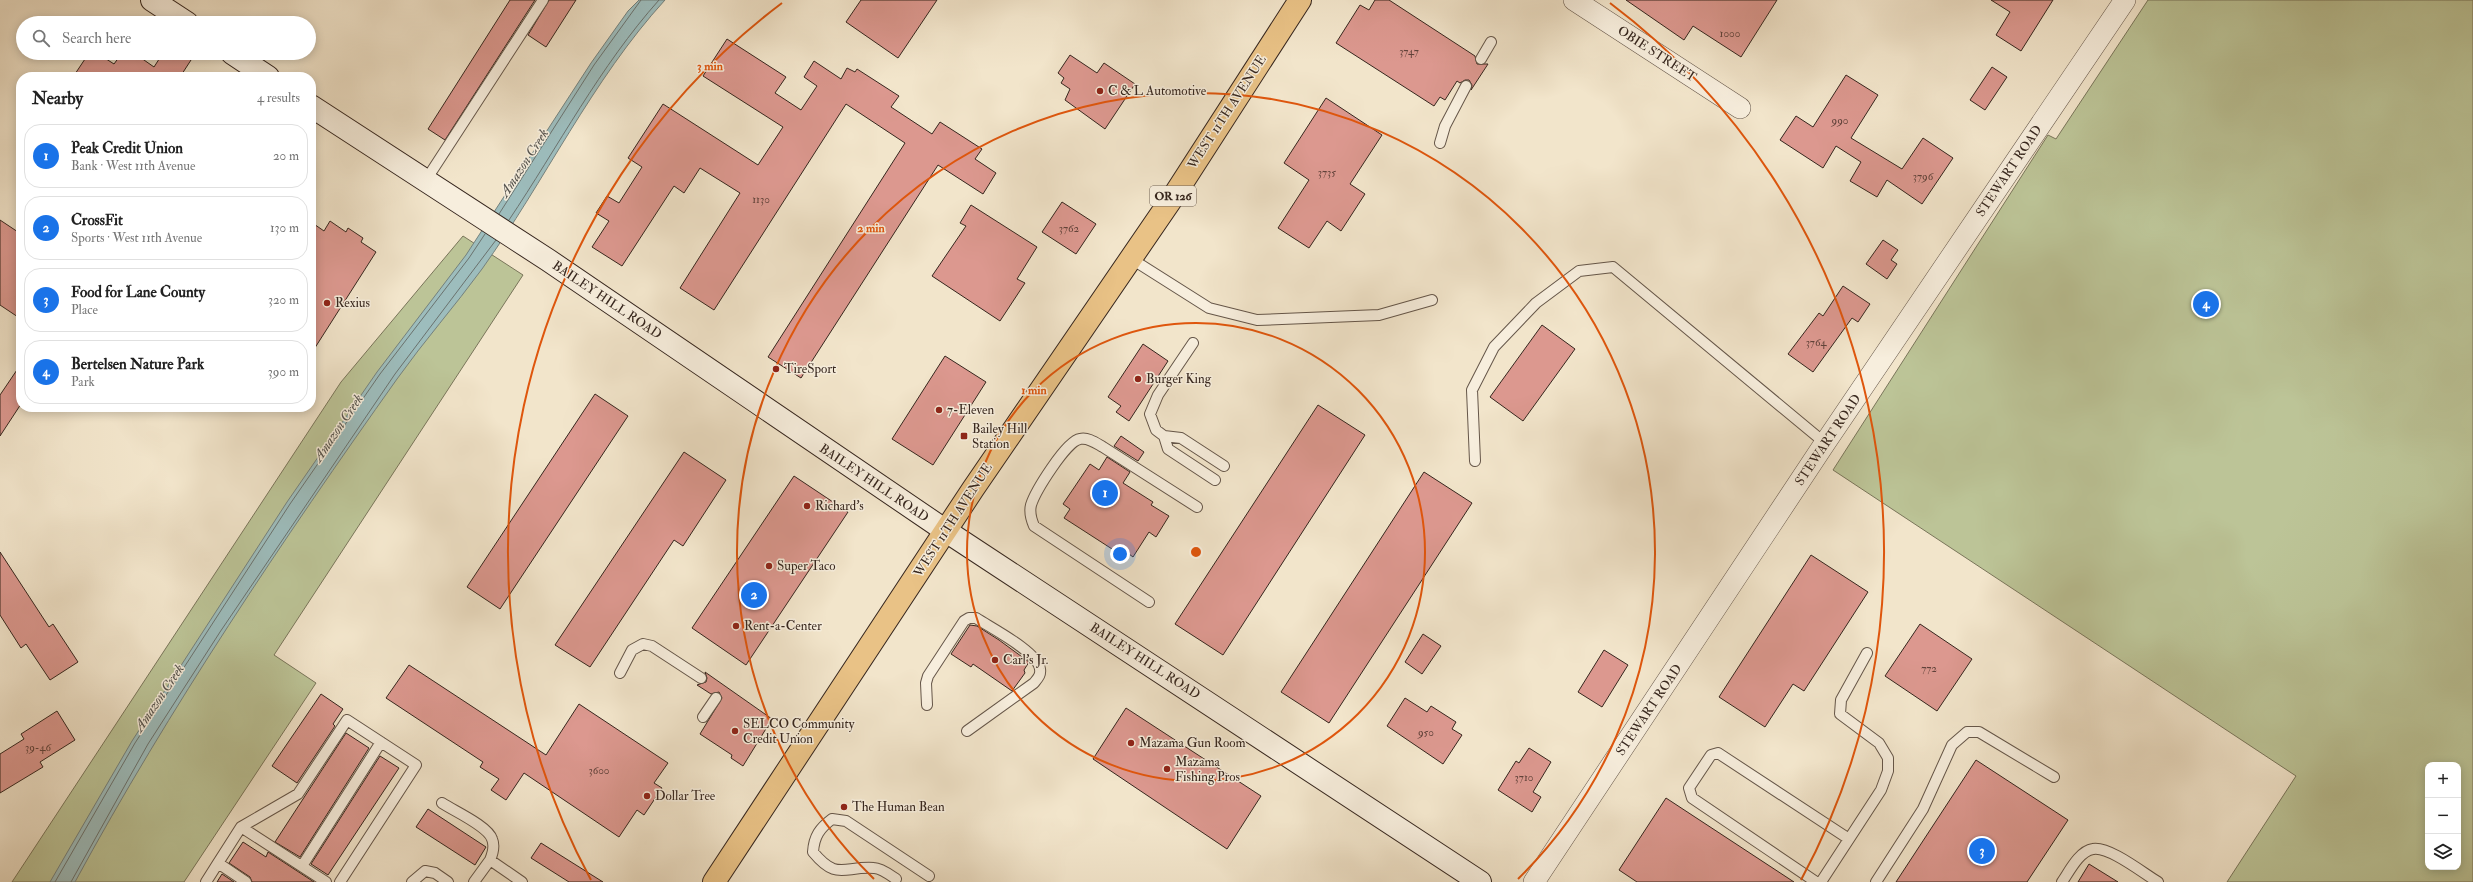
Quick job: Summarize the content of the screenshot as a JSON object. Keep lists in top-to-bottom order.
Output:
{
  "streets": {
    "main road": ["WEST 11TH AVENUE", "OR 126", "BAILEY HILL ROAD"],
    "street": ["OBIE STREET", "STEWART ROAD"]
  },
  "crossings": [
    ["WEST 11TH AVENUE", "BAILEY HILL ROAD"]
  ],
  "water": ["Amazon Creek"],
  "places": {
    "other": [
      "C & L Automotive",
      "Rexius",
      "TireSport",
      "Burger King",
      "7-Eleven",
      "Richard's",
      "Super Taco",
      "Rent-a-Center",
      "Carl's Jr.",
      "SELCO Community Credit Union",
      "Mazama Gun Room",
      "Mazama Fishing Pros",
      "Dollar Tree",
      "The Human Bean"
    ],
    "transit": ["Bailey Hill Station"]
  },
  "house_numbers": [
    "1000",
    "3747",
    "990",
    "3735",
    "3796",
    "1130",
    "3762",
    "3764",
    "772",
    "950",
    "39-46",
    "3600",
    "3710"
  ],
  "page": {
    "search": "Search here",
    "heading": ["Nearby", "4 results"],
    "list": [
      {
        "mark": "1",
        "name": "Peak Credit Union",
        "note": "Bank · West 11th Avenue",
        "value": "20 m"
      },
      {
        "mark": "2",
        "name": "CrossFit",
        "note": "Sports · West 11th Avenue",
        "value": "130 m"
      },
      {
        "mark": "3",
        "name": "Food for Lane County",
        "note": "Place",
        "value": "320 m"
      },
      {
        "mark": "4",
        "name": "Bertelsen Nature Park",
        "note": "Park",
        "value": "390 m"
      }
    ],
    "pins": [
      "4",
      "1",
      "2",
      "3"
    ],
    "map_buttons": ["+", "−"]
  },
  "rings": ["3 min", "2 min", "1 min"]
}
